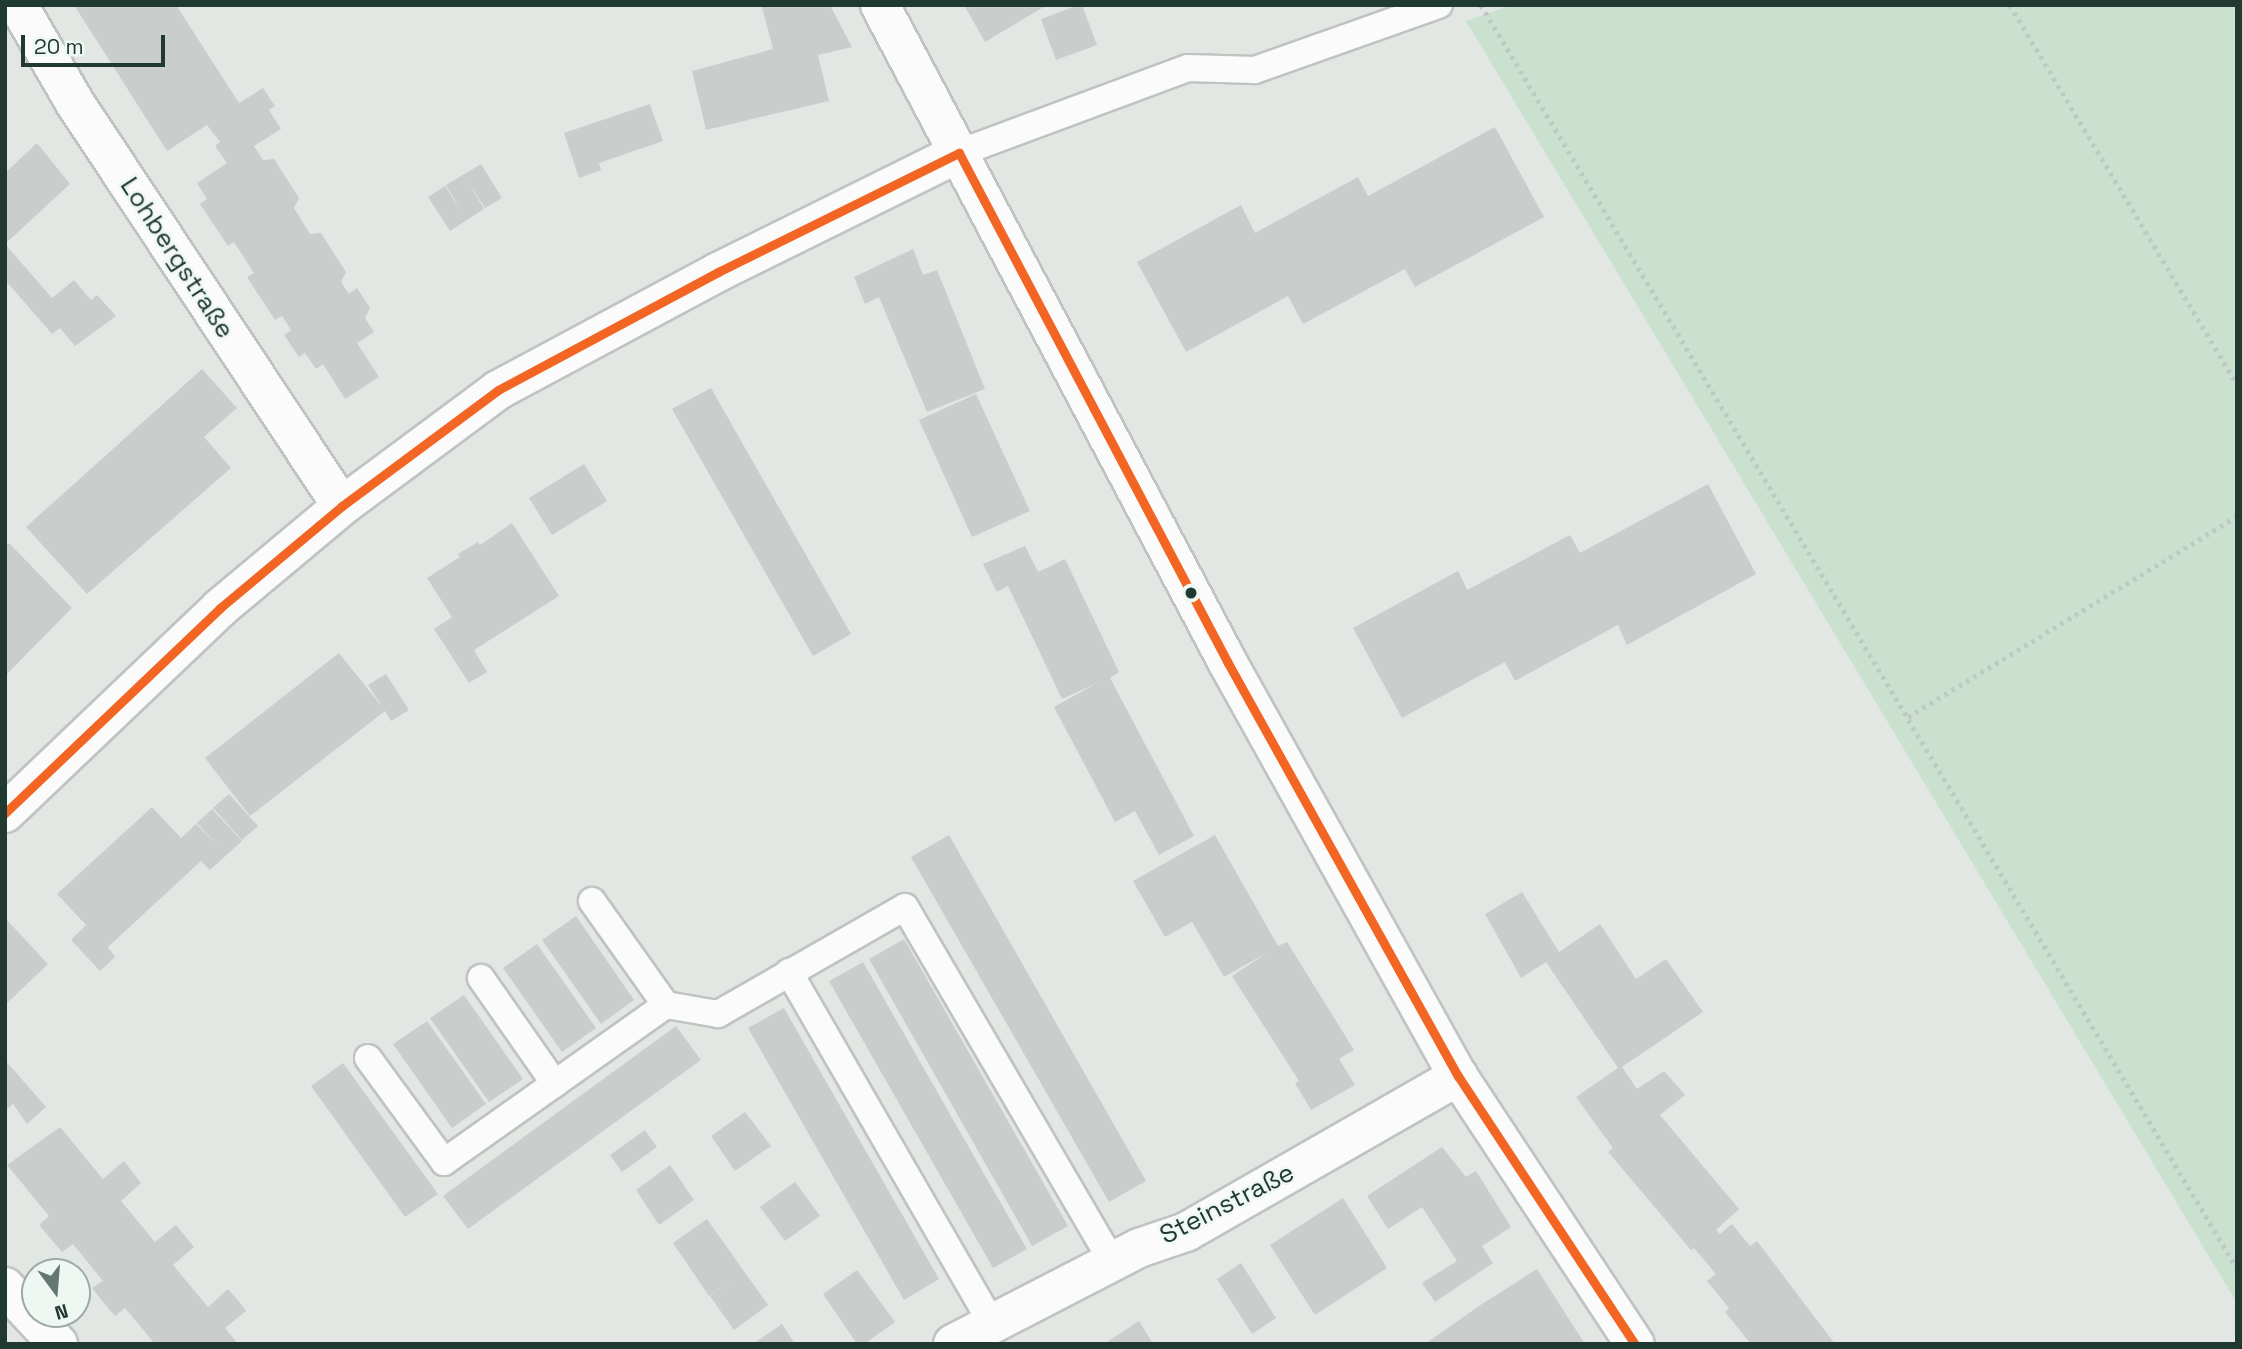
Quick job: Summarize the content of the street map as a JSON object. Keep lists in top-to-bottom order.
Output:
{
  "streets": {
    "street": ["Lohbergstraße", "Steinstraße"]
  },
  "scale_bar": "20 m",
  "north": "bottom"
}
